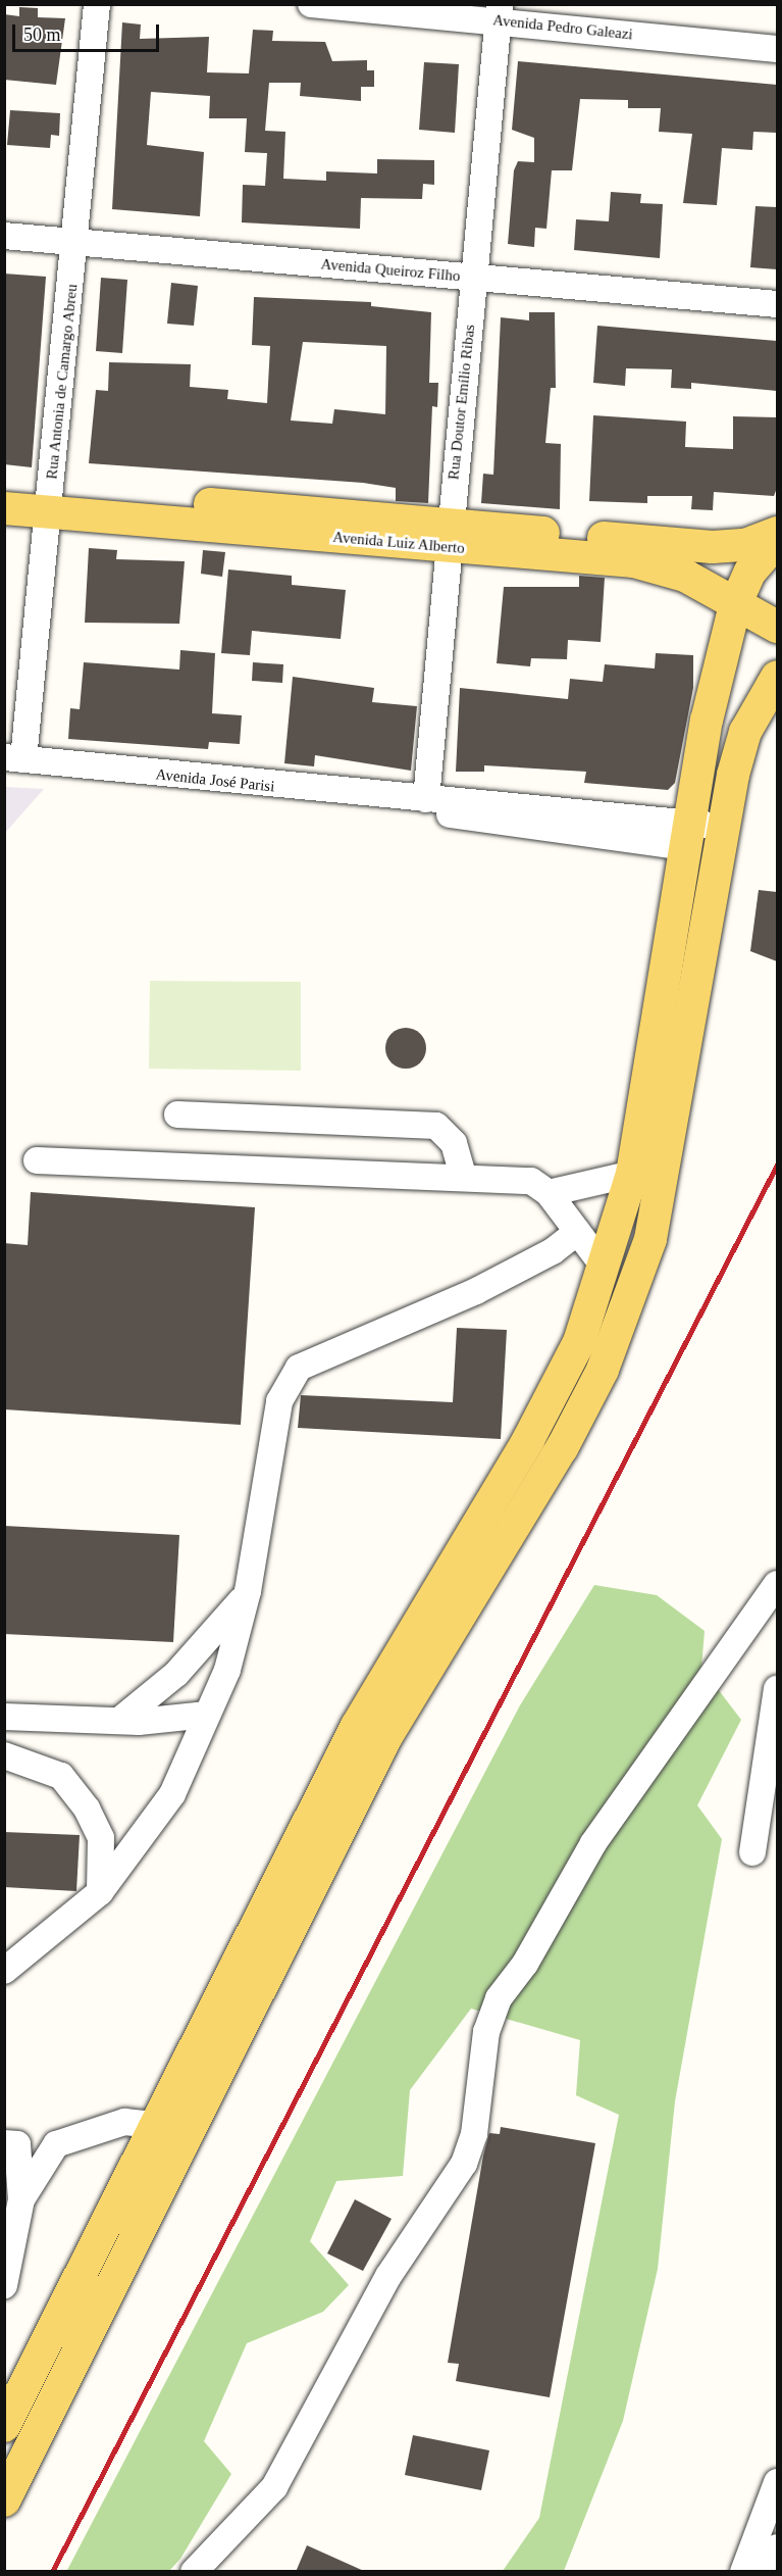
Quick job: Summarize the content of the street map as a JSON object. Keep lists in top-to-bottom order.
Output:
{
  "streets": {
    "main road": ["Avenida Luiz Alberto"],
    "street": [
      "Avenida Pedro Galeazi",
      "Avenida Queiroz Filho",
      "Rua Antonia de Camargo Abreu",
      "Rua Doutor Emílio Ribas",
      "Avenida José Parisi"
    ]
  },
  "crossings": [
    ["Avenida Pedro Galeazi", "Rua Doutor Emílio Ribas"],
    ["Avenida Queiroz Filho", "Rua Antonia de Camargo Abreu"],
    ["Avenida Queiroz Filho", "Rua Doutor Emílio Ribas"],
    ["Rua Antonia de Camargo Abreu", "Avenida Luiz Alberto"],
    ["Rua Antonia de Camargo Abreu", "Avenida José Parisi"],
    ["Rua Doutor Emílio Ribas", "Avenida Luiz Alberto"],
    ["Rua Doutor Emílio Ribas", "Avenida José Parisi"]
  ],
  "scale_bar": "50 m"
}
